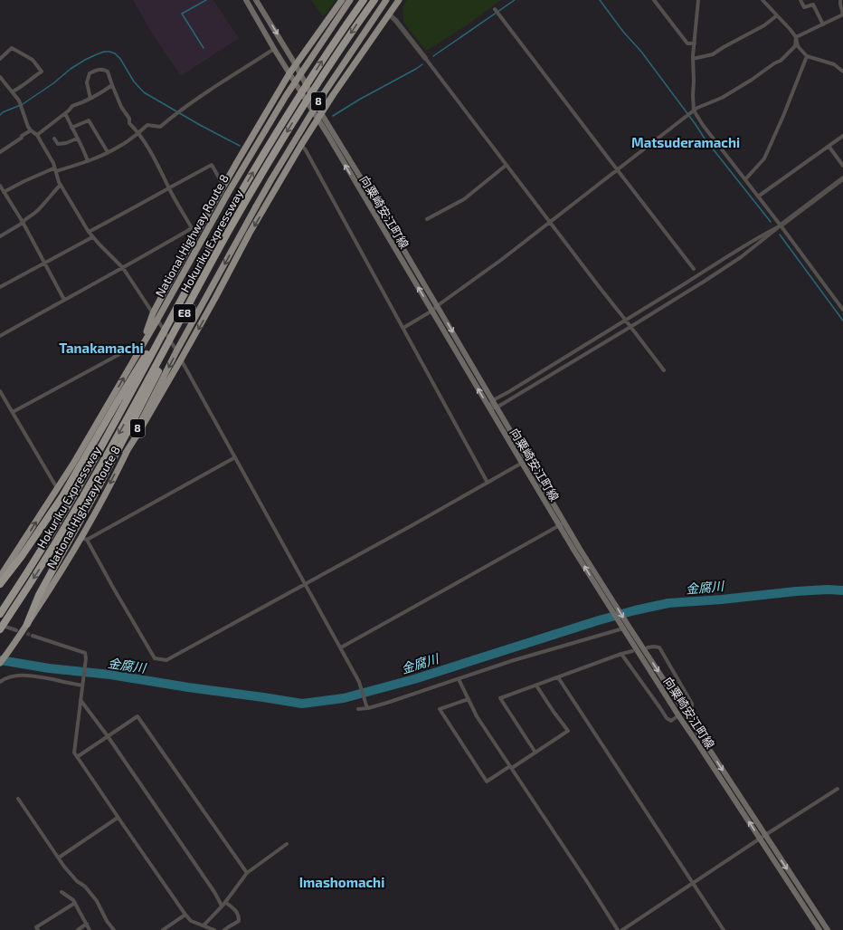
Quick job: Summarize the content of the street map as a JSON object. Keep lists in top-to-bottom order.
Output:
{
  "streets": {
    "highway": [
      "8",
      "National Highway Route 8",
      "Hokuriku Expressway",
      "E8"
    ],
    "main road": ["向粟崎安江町線"]
  },
  "districts": ["Matsuderamachi", "Tanakamachi", "Imashomachi"],
  "water": ["金腐川"]
}
